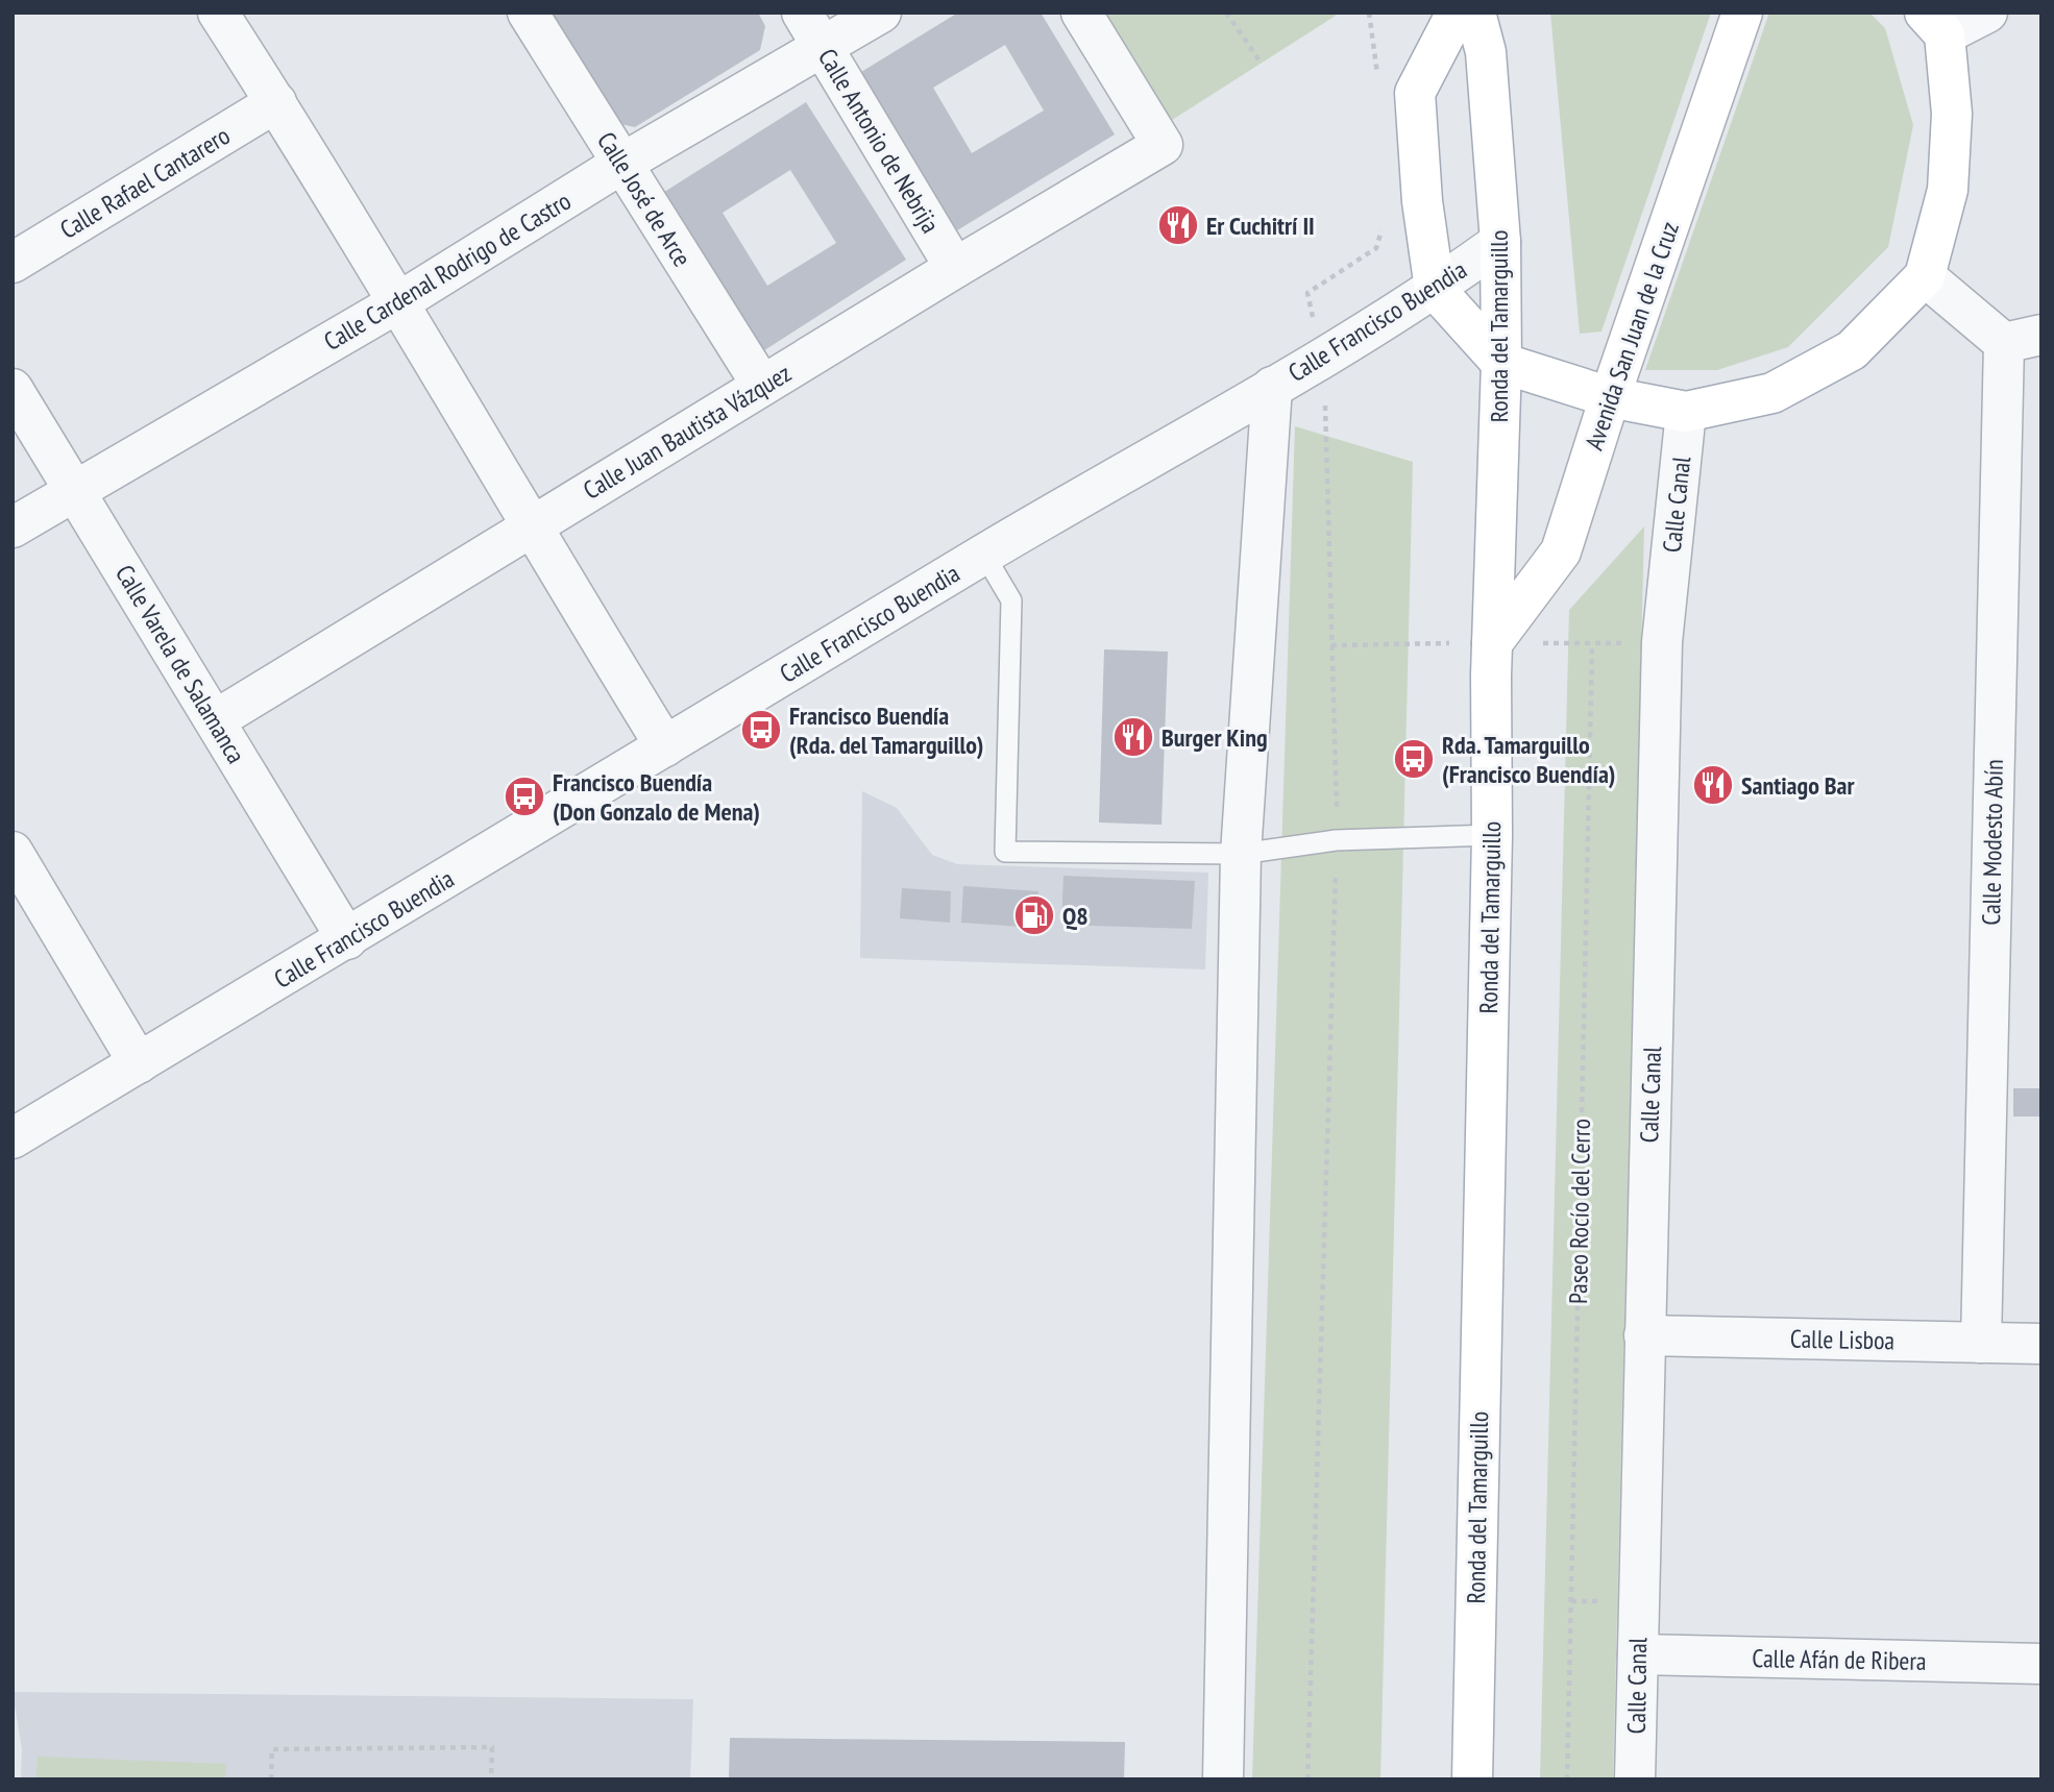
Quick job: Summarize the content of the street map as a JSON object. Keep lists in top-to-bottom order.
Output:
{
  "streets": {
    "main road": ["Ronda del Tamarguillo", "Avenida San Juan de la Cruz"],
    "street": [
      "Calle Antonio de Nebrija",
      "Calle Rafael Cantarero",
      "Calle José de Arce",
      "Calle Cardenal Rodrigo de Castro",
      "Calle Francisco Buendia",
      "Calle Juan Bautista Vázquez",
      "Calle Canal",
      "Calle Varela de Salamanca",
      "Calle Modesto Abín",
      "Calle Lisboa",
      "Calle Afán de Ribera"
    ],
    "path": ["Paseo Rocío del Cerro"]
  },
  "crossings": [
    ["Calle Antonio de Nebrija", "Calle Cardenal Rodrigo de Castro"],
    ["Calle Antonio de Nebrija", "Calle Juan Bautista Vázquez"],
    ["Calle José de Arce", "Calle Cardenal Rodrigo de Castro"],
    ["Calle José de Arce", "Calle Juan Bautista Vázquez"],
    ["Calle Cardenal Rodrigo de Castro", "Calle Varela de Salamanca"],
    ["Calle Francisco Buendia", "Ronda del Tamarguillo"],
    ["Calle Francisco Buendia", "Calle Varela de Salamanca"],
    ["Ronda del Tamarguillo", "Avenida San Juan de la Cruz"],
    ["Calle Juan Bautista Vázquez", "Calle Varela de Salamanca"],
    ["Calle Canal", "Calle Lisboa"],
    ["Calle Canal", "Calle Afán de Ribera"],
    ["Calle Modesto Abín", "Calle Lisboa"]
  ],
  "places": {
    "restaurant": ["Er Cuchitrí II", "Burger King", "Santiago Bar"],
    "bus stop": ["Francisco Buendía (Rda. del Tamarguillo)", "Rda. Tamarguillo (Francisco Buendía)", "Francisco Buendía (Don Gonzalo de Mena)"],
    "fuel station": ["Q8"]
  }
}
